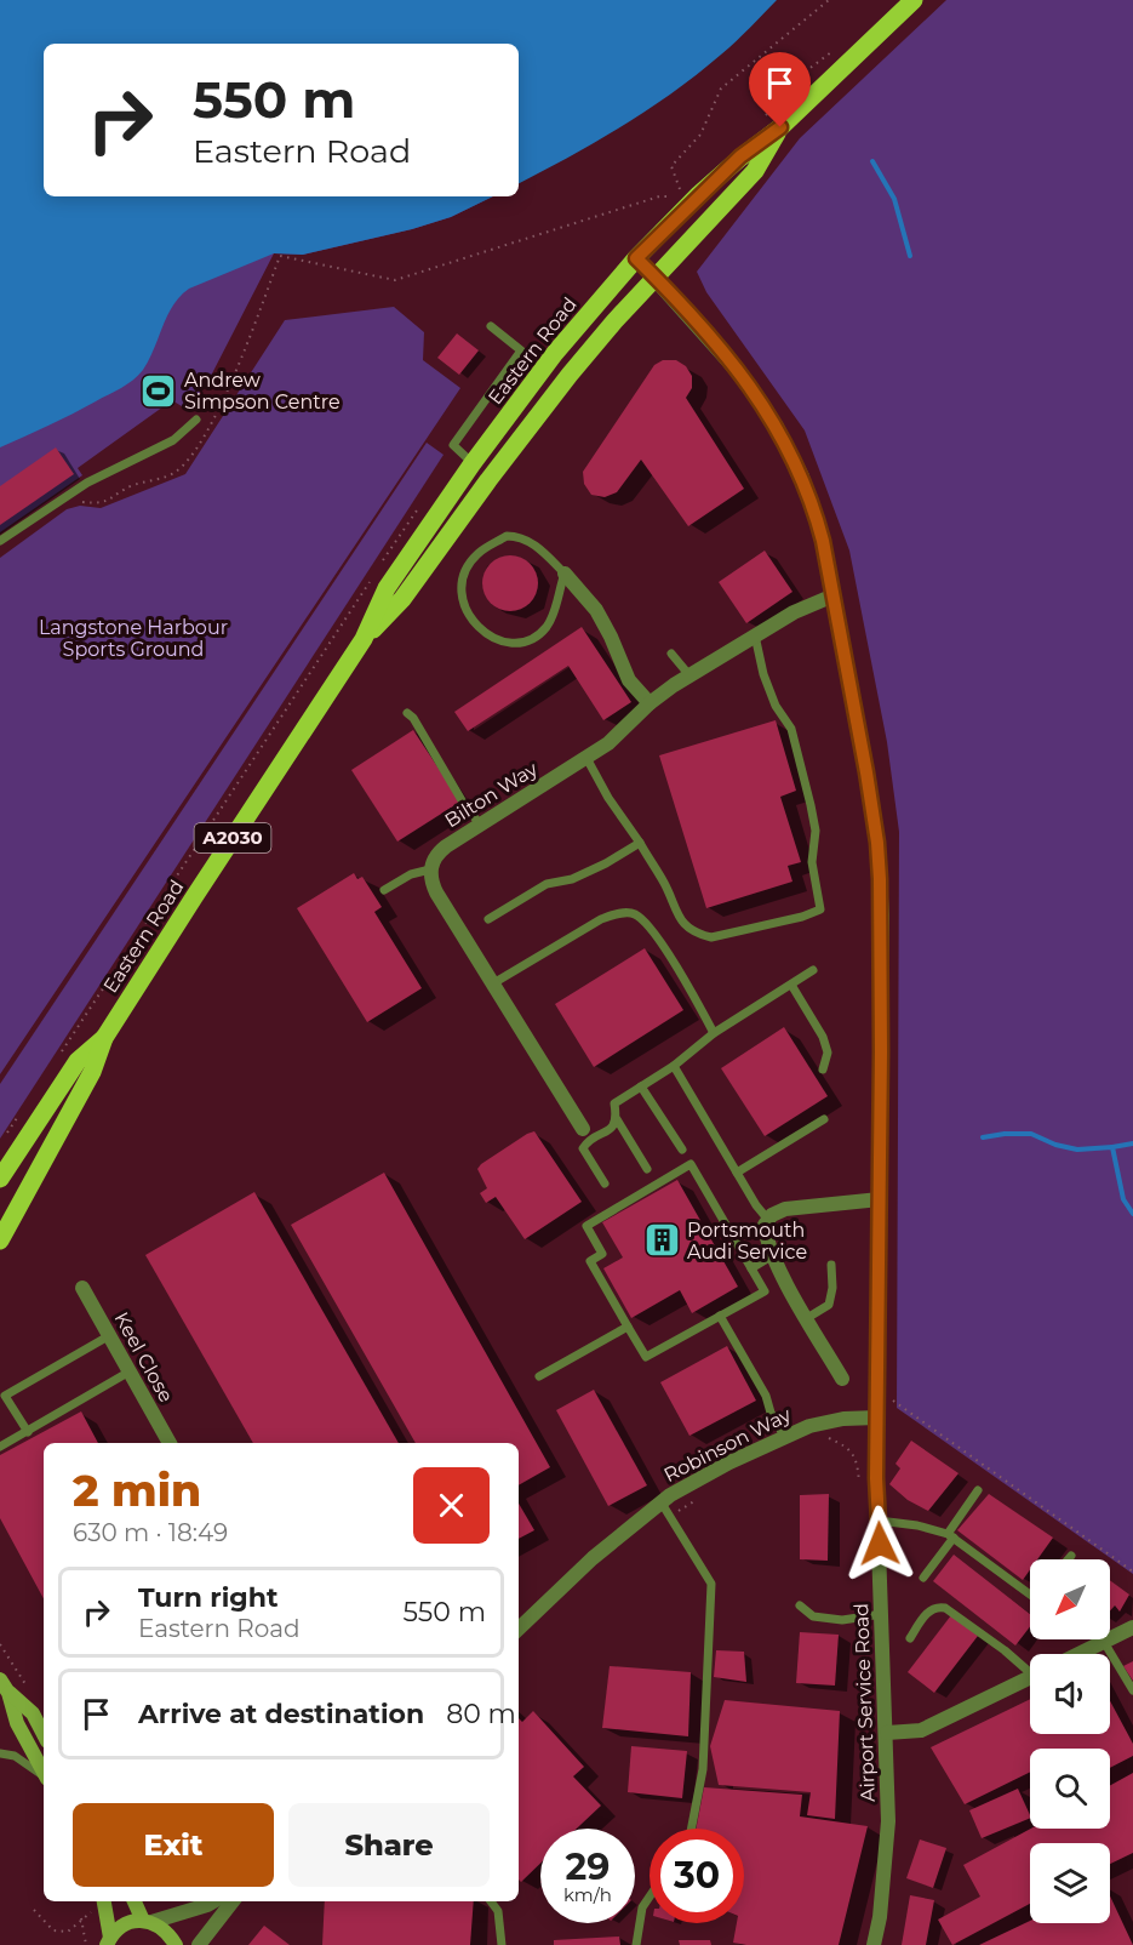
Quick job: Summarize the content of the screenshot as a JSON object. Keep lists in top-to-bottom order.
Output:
{
  "streets": {
    "main road": ["Eastern Road", "A2030"],
    "street": [
      "Bilton Way",
      "Keel Close",
      "Robinson Way",
      "Airport Service Road"
    ]
  },
  "crossings": [
    ["Eastern Road", "Airport Service Road"],
    ["Bilton Way", "Airport Service Road"],
    ["Robinson Way", "Airport Service Road"]
  ],
  "parks": ["Langstone Harbour Sports Ground"],
  "places": {
    "sports": ["Andrew Simpson Centre"],
    "building": ["Portsmouth Audi Service"]
  },
  "north": "bottom left",
  "page": {
    "turn": ["550 m", "Eastern Road"],
    "heading": ["2 min", "630 m · 18:49"],
    "list": [
      {
        "name": "Turn right",
        "note": "Eastern Road",
        "value": "550 m"
      },
      {
        "name": "Arrive at destination",
        "value": "80 m"
      }
    ],
    "buttons": ["Exit", "Share"],
    "speed": "29 km/h",
    "limit": "30"
  }
}
